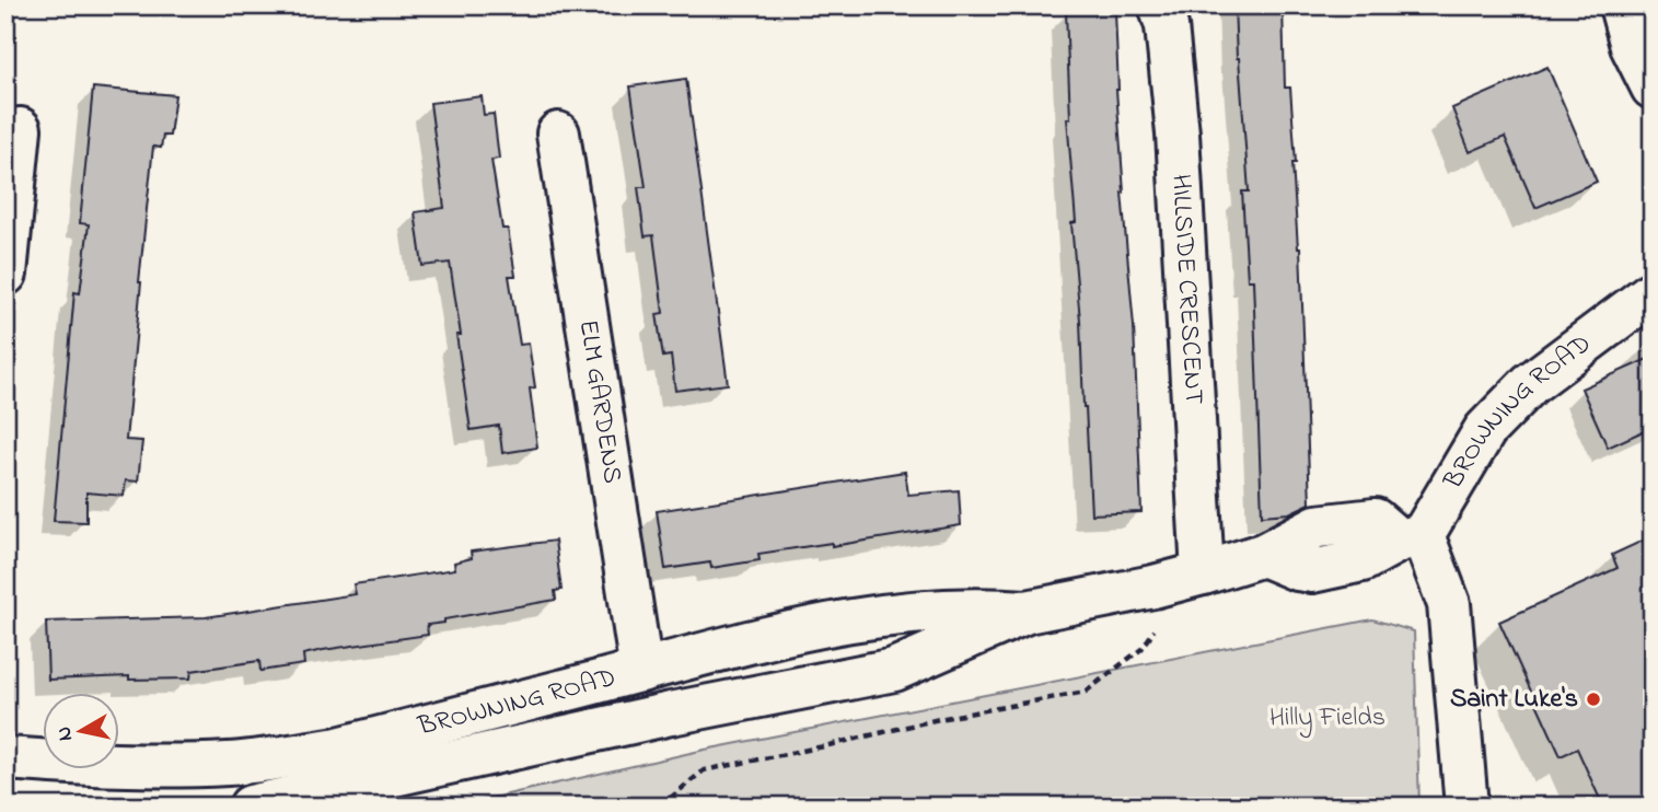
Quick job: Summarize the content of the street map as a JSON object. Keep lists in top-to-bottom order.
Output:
{
  "streets": {
    "street": ["HILLSIDE CRESCENT", "ELM GARDENS", "BROWNING ROAD"]
  },
  "crossings": [
    ["HILLSIDE CRESCENT", "BROWNING ROAD"],
    ["ELM GARDENS", "BROWNING ROAD"]
  ],
  "parks": ["Hilly Fields"],
  "places": ["Saint Luke's"],
  "north": "left"
}
